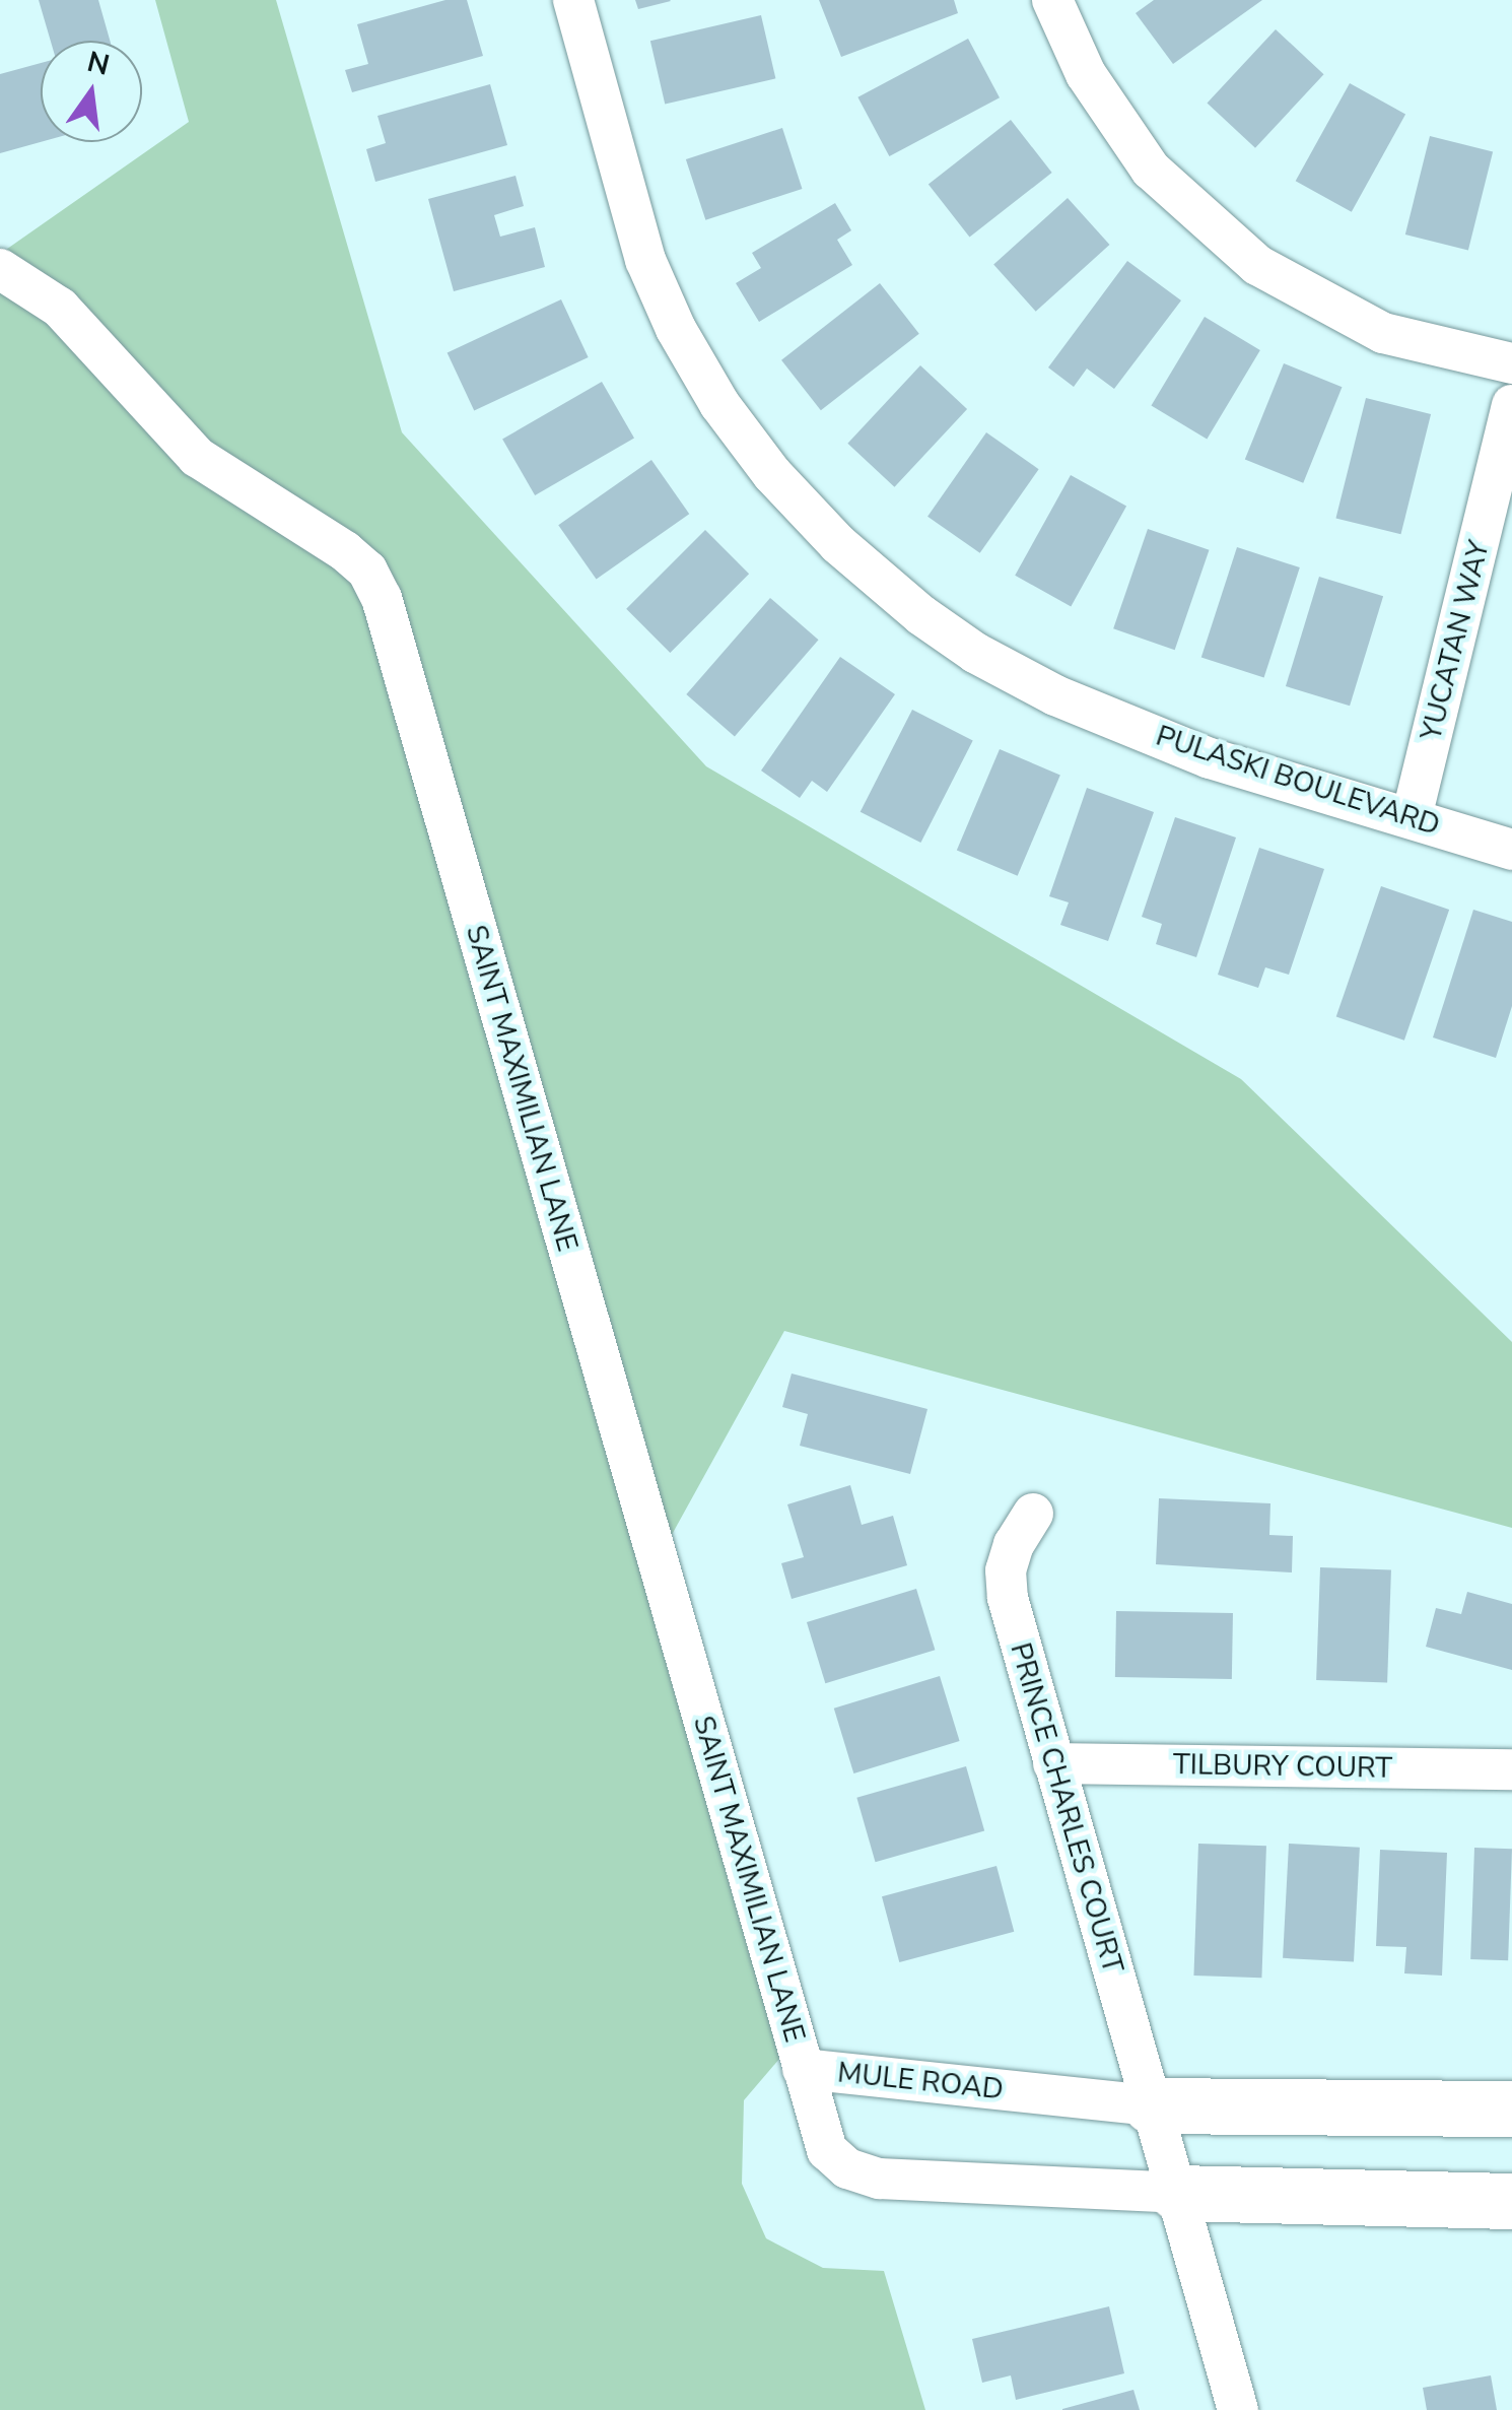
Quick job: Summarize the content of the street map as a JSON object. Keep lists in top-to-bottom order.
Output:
{
  "streets": {
    "main road": ["MULE ROAD"],
    "street": [
      "YUCATAN WAY",
      "PULASKI BOULEVARD",
      "SAINT MAXIMILIAN LANE",
      "TILBURY COURT",
      "PRINCE CHARLES COURT"
    ]
  },
  "crossings": [
    ["YUCATAN WAY", "PULASKI BOULEVARD"],
    ["SAINT MAXIMILIAN LANE", "MULE ROAD"],
    ["TILBURY COURT", "PRINCE CHARLES COURT"],
    ["PRINCE CHARLES COURT", "MULE ROAD"]
  ],
  "north": "top"
}
